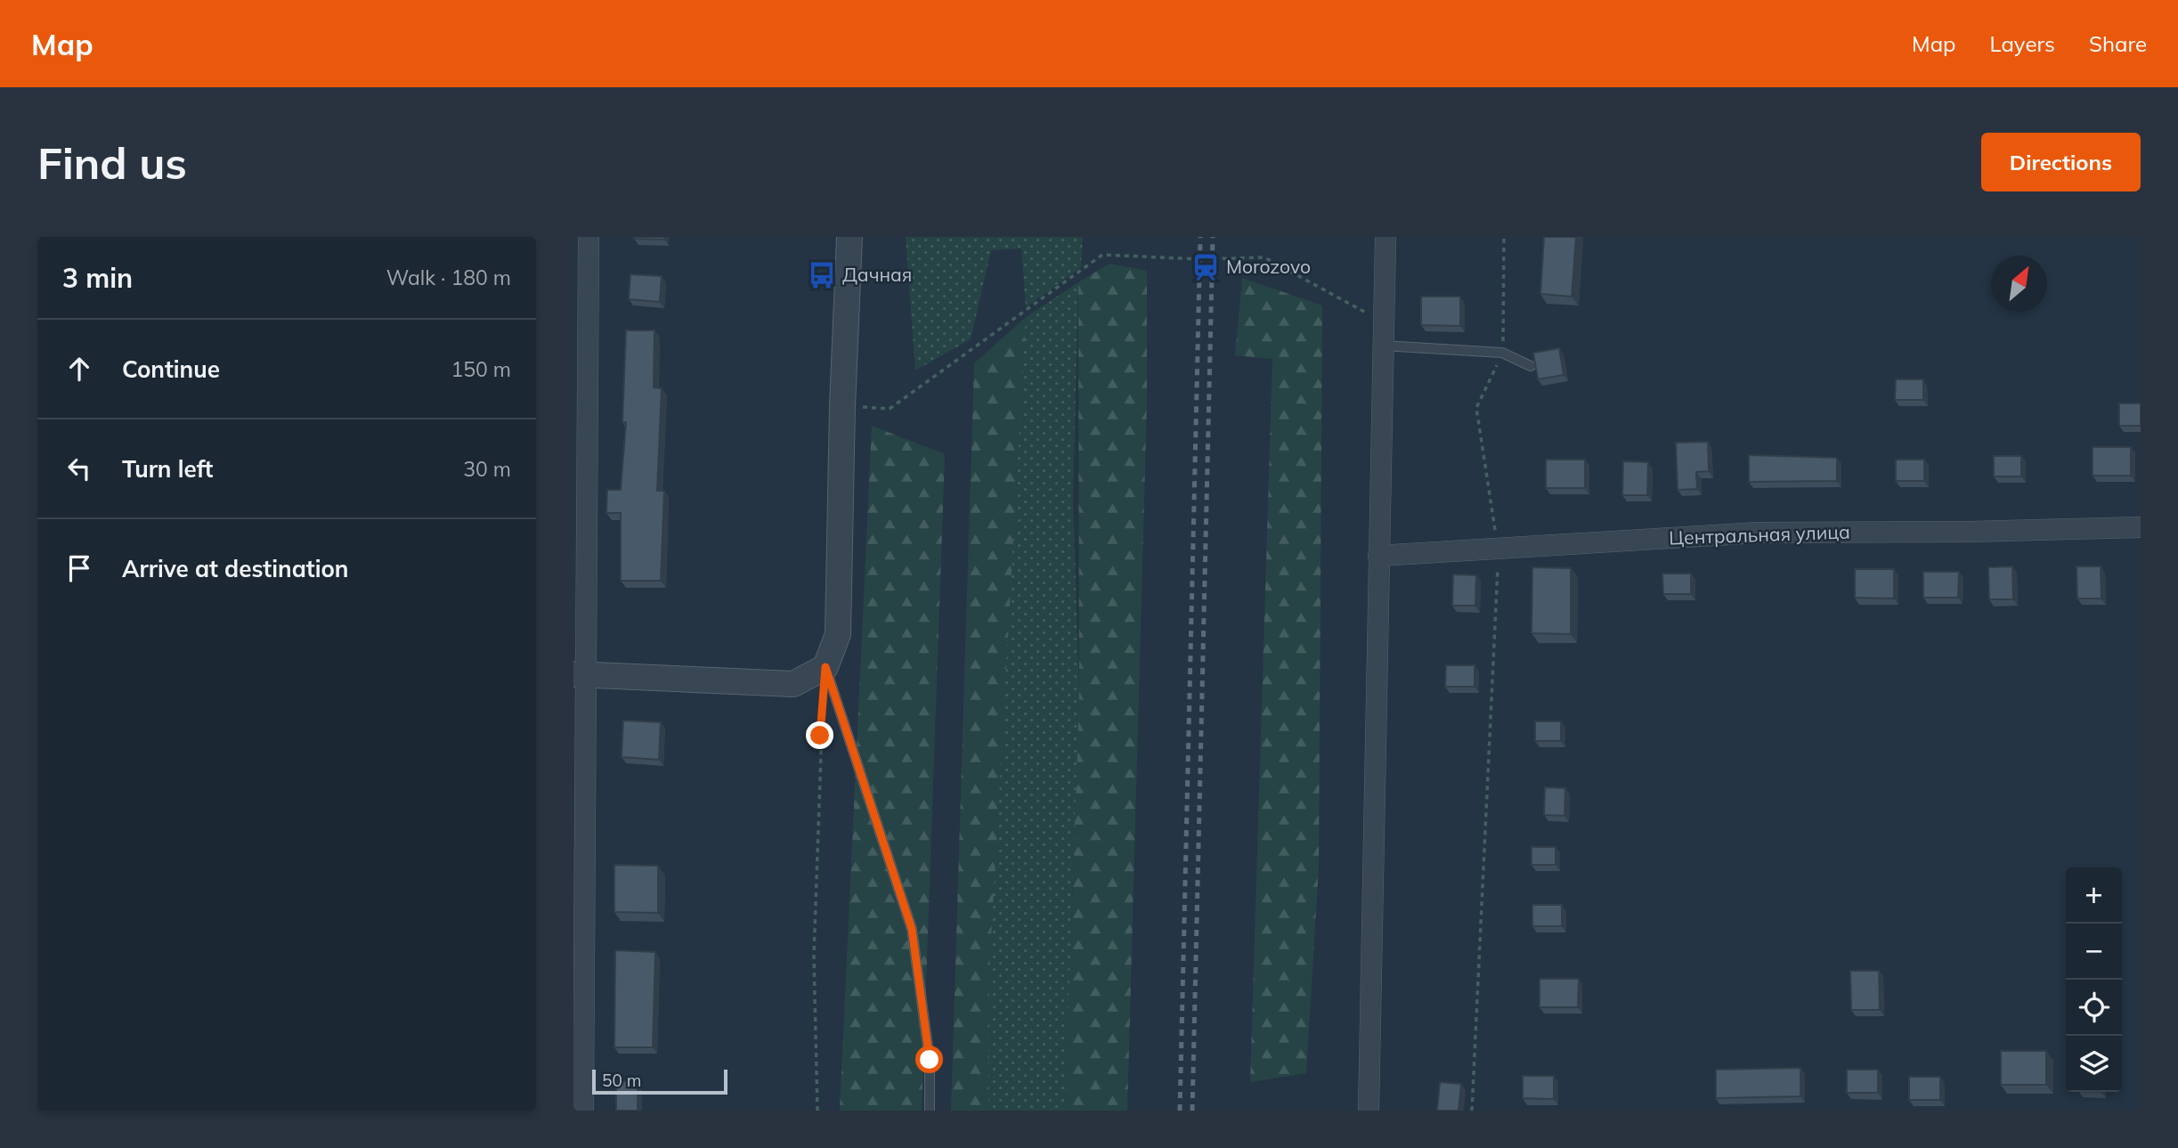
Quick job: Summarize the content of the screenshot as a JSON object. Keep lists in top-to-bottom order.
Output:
{
  "streets": {
    "street": ["Центральная улица"]
  },
  "places": {
    "station": ["Morozovo"],
    "bus stop": ["Дачная"]
  },
  "scale_bar": "50 m",
  "north": "top right",
  "page": {
    "header": "Map",
    "nav": ["Map", "Layers", "Share"],
    "buttons": "Directions",
    "title": "Find us",
    "heading": ["3 min", "Walk · 180 m"],
    "list": [
      ["Continue", "150 m"],
      ["Turn left", "30 m"],
      "Arrive at destination"
    ],
    "map_buttons": ["+", "−"],
    "scale": "50 m"
  }
}
